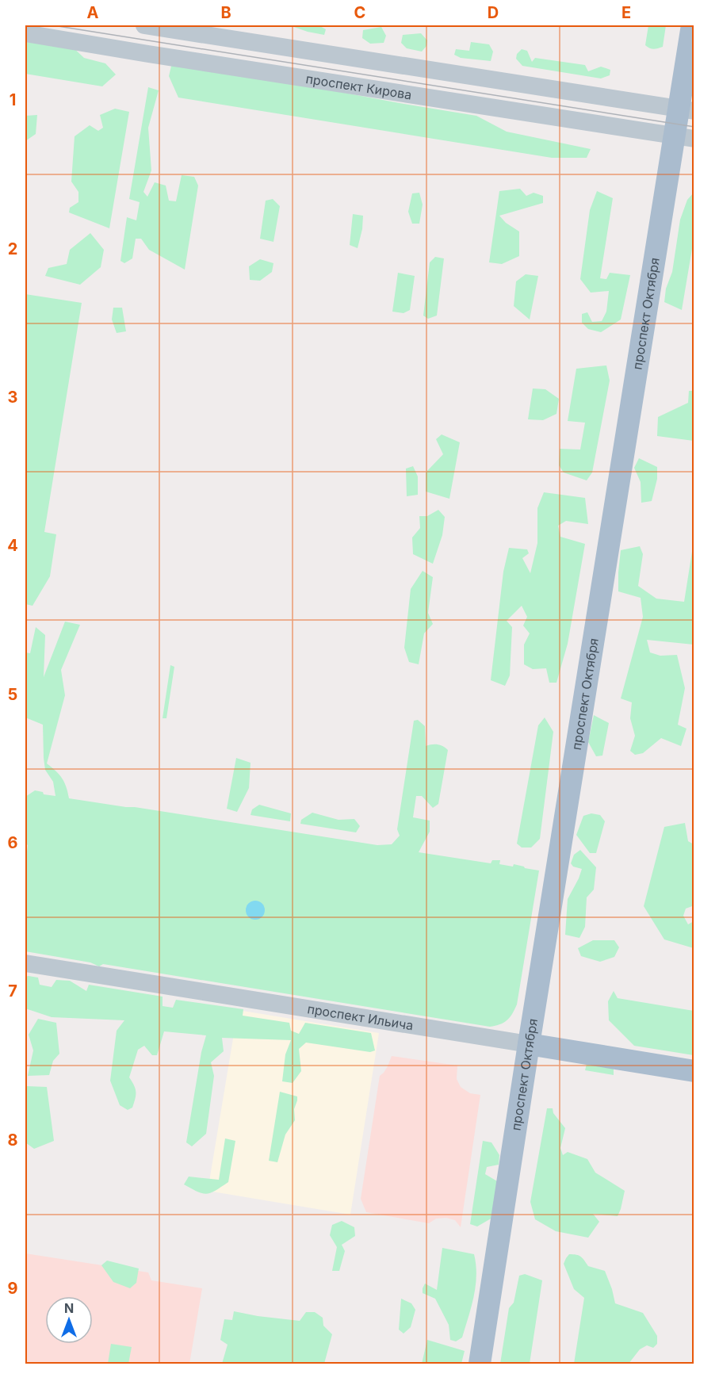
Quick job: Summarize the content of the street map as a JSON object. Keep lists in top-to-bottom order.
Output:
{
  "streets": {
    "main road": ["проспект Октября", "проспект Ильича"],
    "street": ["проспект Кирова"]
  },
  "crossings": [
    ["проспект Кирова", "проспект Октября"],
    ["проспект Октября", "проспект Ильича"]
  ],
  "north": "top",
  "grid": {
    "columns": [
      "A",
      "B",
      "C",
      "D",
      "E"
    ],
    "rows": [
      "1",
      "2",
      "3",
      "4",
      "5",
      "6",
      "7",
      "8",
      "9"
    ]
  }
}
